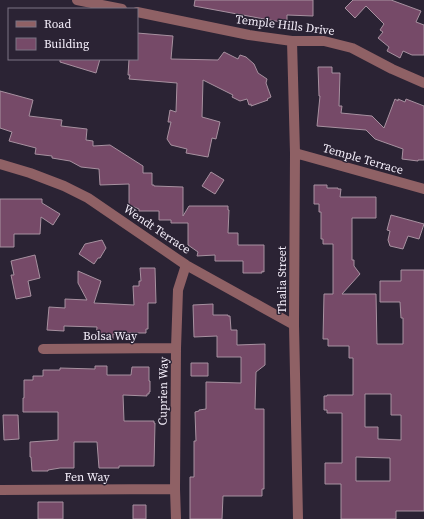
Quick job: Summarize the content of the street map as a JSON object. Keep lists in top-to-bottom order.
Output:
{
  "streets": {
    "street": [
      "Temple Hills Drive",
      "Temple Terrace",
      "Wendt Terrace",
      "Thalia Street",
      "Bolsa Way",
      "Cuprien Way",
      "Fen Way"
    ]
  },
  "crossings": [
    ["Temple Hills Drive", "Thalia Street"],
    ["Temple Terrace", "Thalia Street"],
    ["Wendt Terrace", "Thalia Street"],
    ["Wendt Terrace", "Cuprien Way"],
    ["Bolsa Way", "Cuprien Way"],
    ["Cuprien Way", "Fen Way"]
  ],
  "legend": ["Road", "Building"]
}
